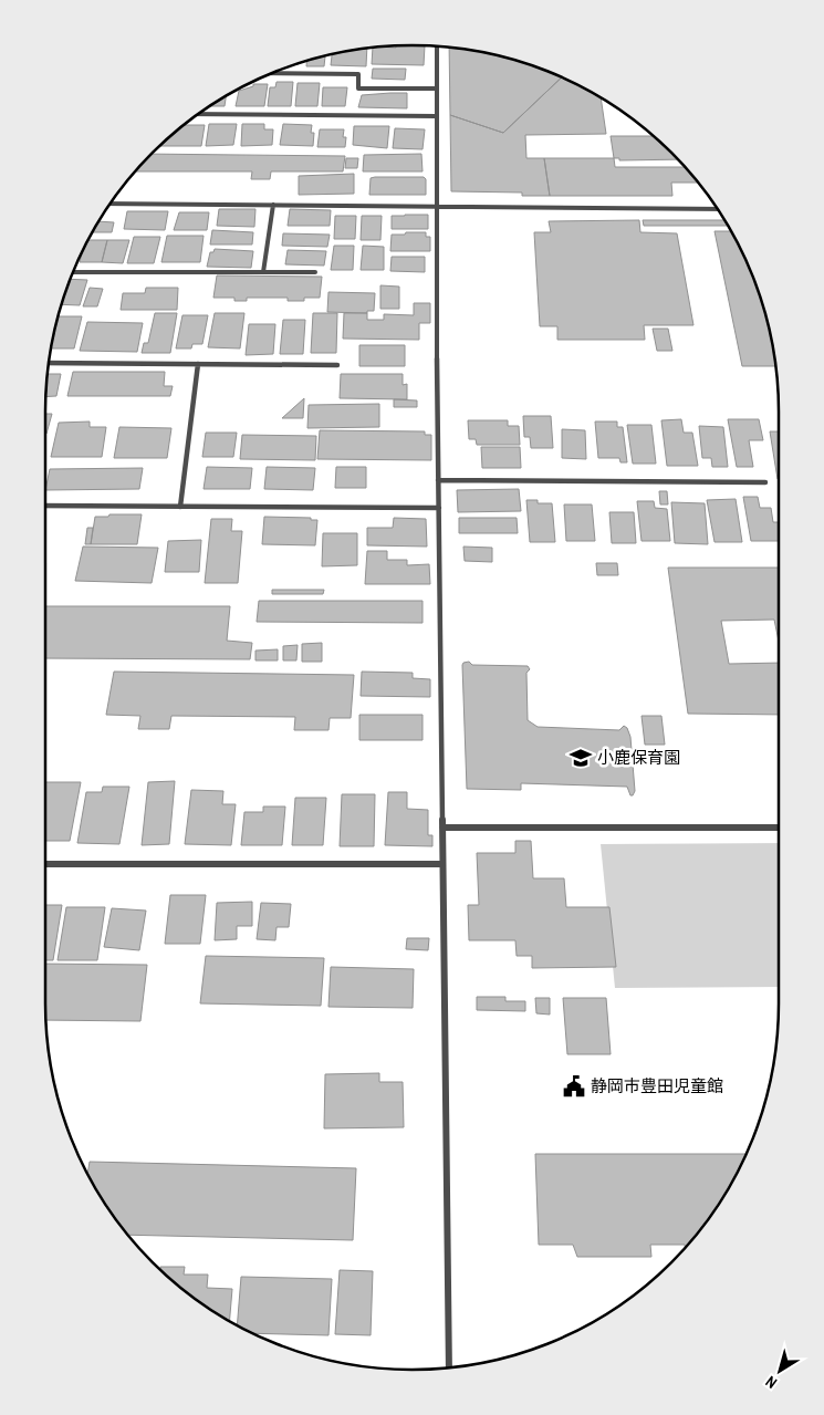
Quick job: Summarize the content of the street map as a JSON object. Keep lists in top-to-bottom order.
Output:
{
  "places": {
    "school or university": ["小鹿保育園"],
    "public building": ["静岡市豊田児童館"]
  },
  "north": "bottom left"
}
